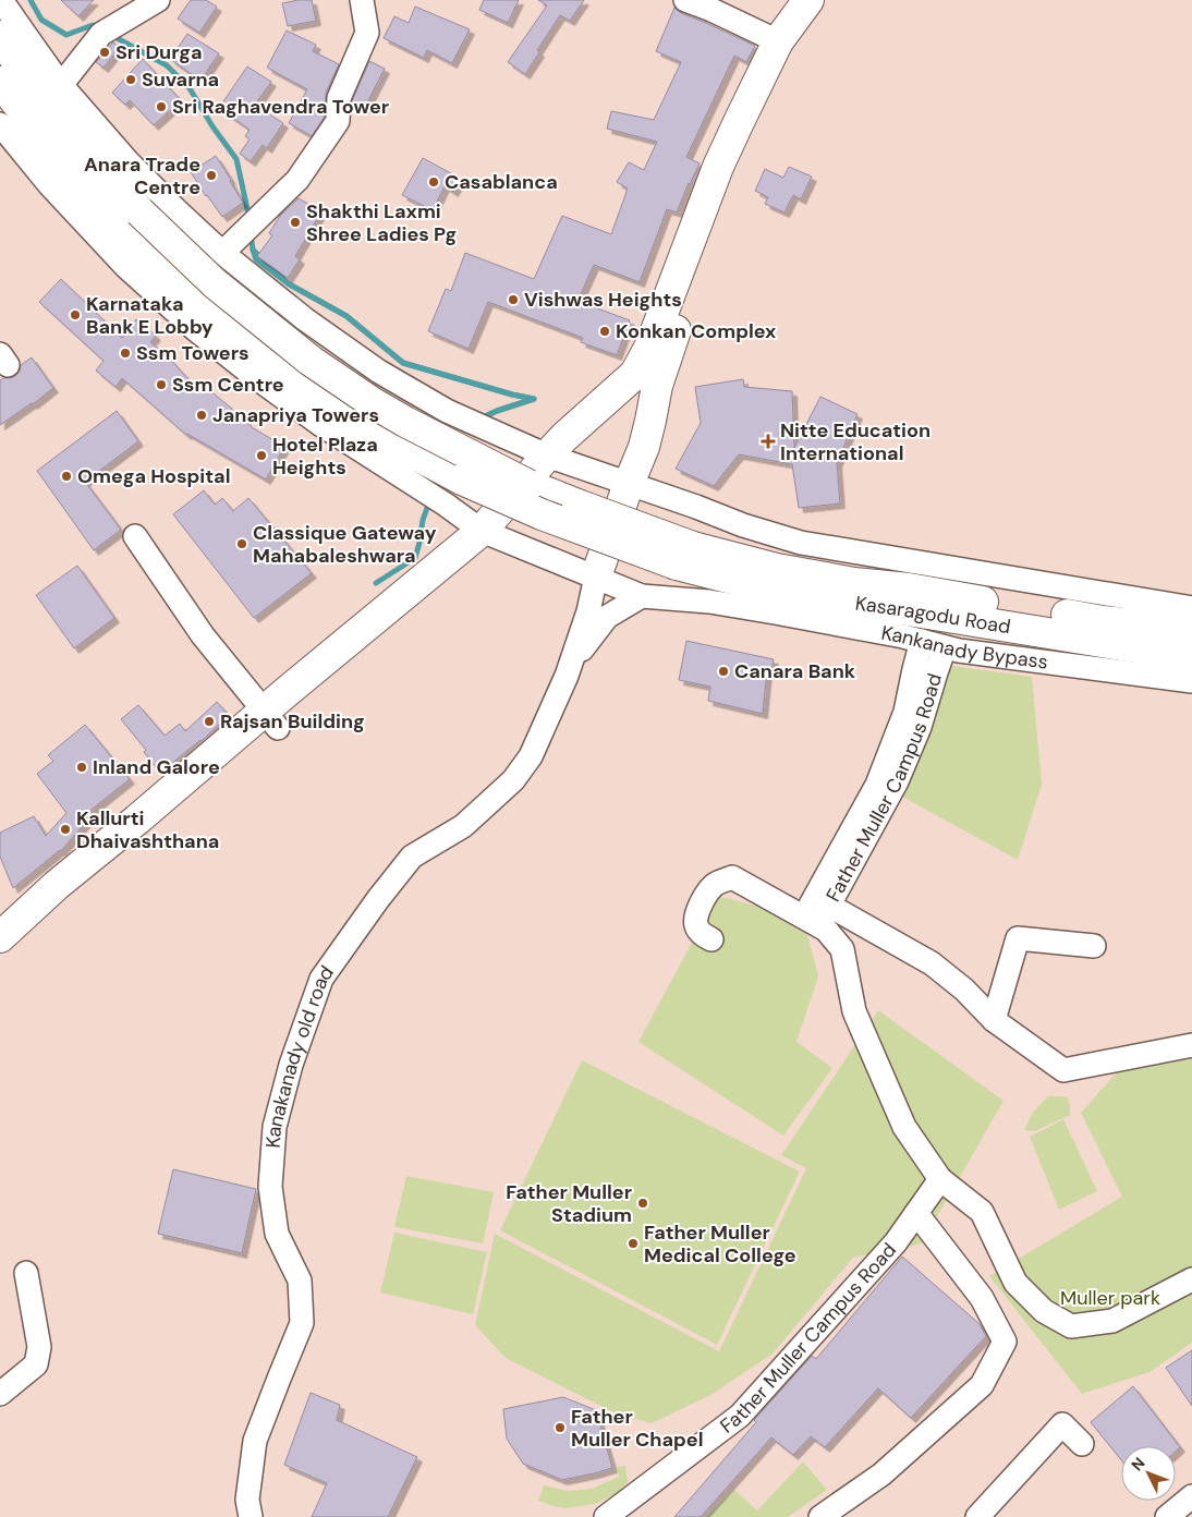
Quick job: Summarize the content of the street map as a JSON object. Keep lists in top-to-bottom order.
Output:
{
  "streets": {
    "main road": ["Kasaragodu Road"],
    "street": ["Kankanady Bypass", "Father Muller Campus Road", "Kanakanady old road"]
  },
  "crossings": [
    ["Kankanady Bypass", "Father Muller Campus Road"]
  ],
  "parks": ["Muller park"],
  "places": {
    "other": [
      "Sri Durga",
      "Suvarna",
      "Sri Raghavendra Tower",
      "Anara Trade Centre",
      "Casablanca",
      "Shakthi Laxmi Shree Ladies Pg",
      "Vishwas Heights",
      "Karnataka Bank E Lobby",
      "Konkan Complex",
      "Ssm Towers",
      "Ssm Centre",
      "Janapriya Towers",
      "Hotel Plaza Heights",
      "Omega Hospital",
      "Classique Gateway Mahabaleshwara",
      "Canara Bank",
      "Rajsan Building",
      "Inland Galore",
      "Kallurti Dhaivashthana",
      "Father Muller Stadium",
      "Father Muller Medical College",
      "Father Muller Chapel"
    ],
    "health": ["Nitte Education International"]
  },
  "north": "top left"
}
